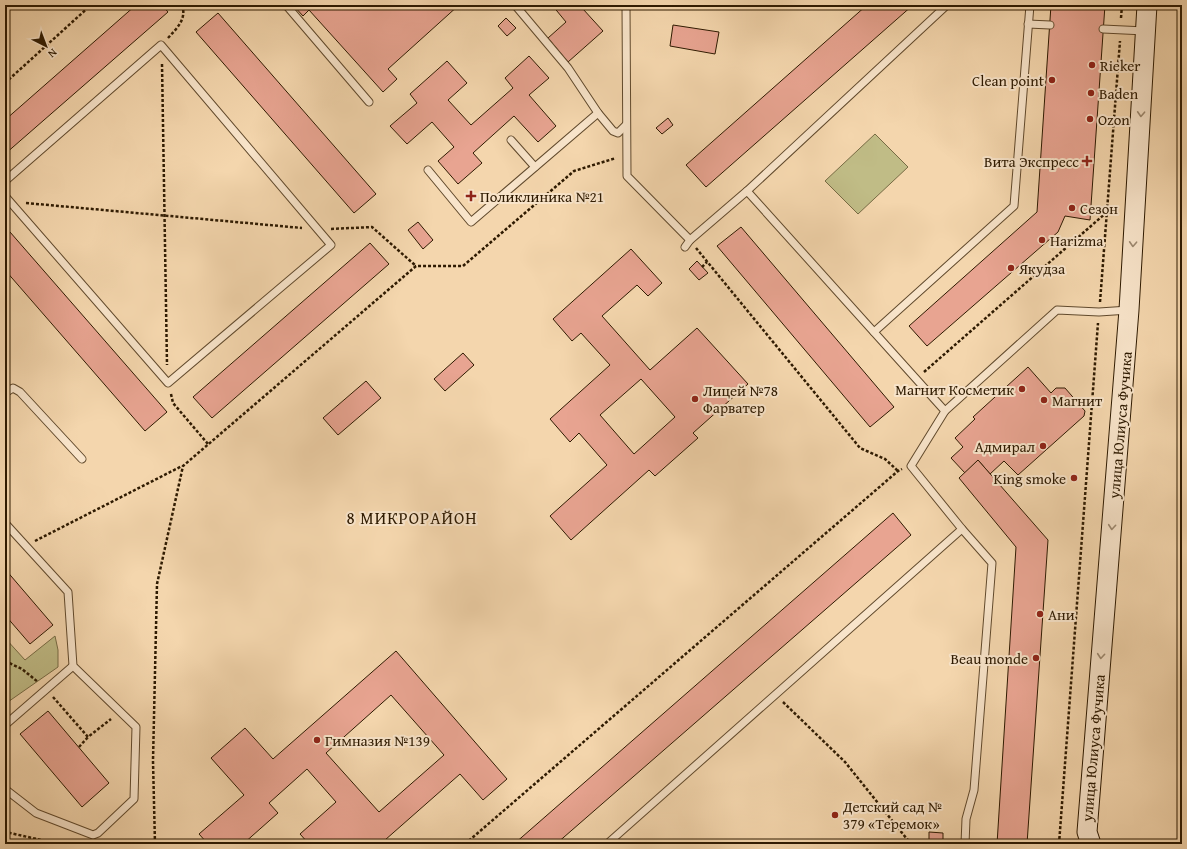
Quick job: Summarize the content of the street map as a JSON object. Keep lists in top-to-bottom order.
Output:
{
  "streets": {
    "main road": ["улица Юлиуса Фучика"]
  },
  "one_way": ["улица Юлиуса Фучика"],
  "districts": ["8 МИКРОРАЙОН"],
  "places": {
    "other": [
      "Rieker",
      "Clean point",
      "Baden",
      "Ozon",
      "Сезон",
      "Harizma",
      "Якудза",
      "Магнит Косметик",
      "Лицей №78 Фарватер",
      "Магнит",
      "Адмирал",
      "King smoke",
      "Ани",
      "Beau monde",
      "Гимназия №139",
      "Детский сад № 379 «Теремок»"
    ],
    "health": ["Вита Экспресс", "Поликлиника №21"]
  },
  "north": "bottom right"
}
